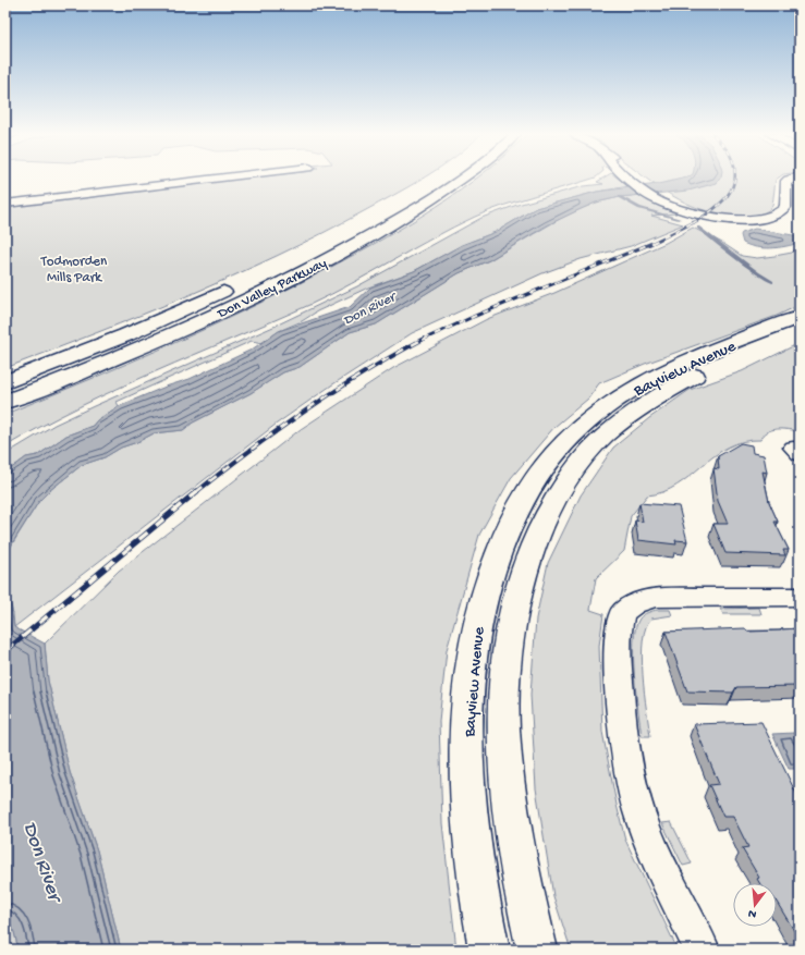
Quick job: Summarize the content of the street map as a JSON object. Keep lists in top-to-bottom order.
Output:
{
  "streets": {
    "main road": ["Don Valley Parkway", "Bayview Avenue"]
  },
  "water": ["Don River"],
  "parks": ["Todmorden Mills Park"],
  "north": "bottom"
}
